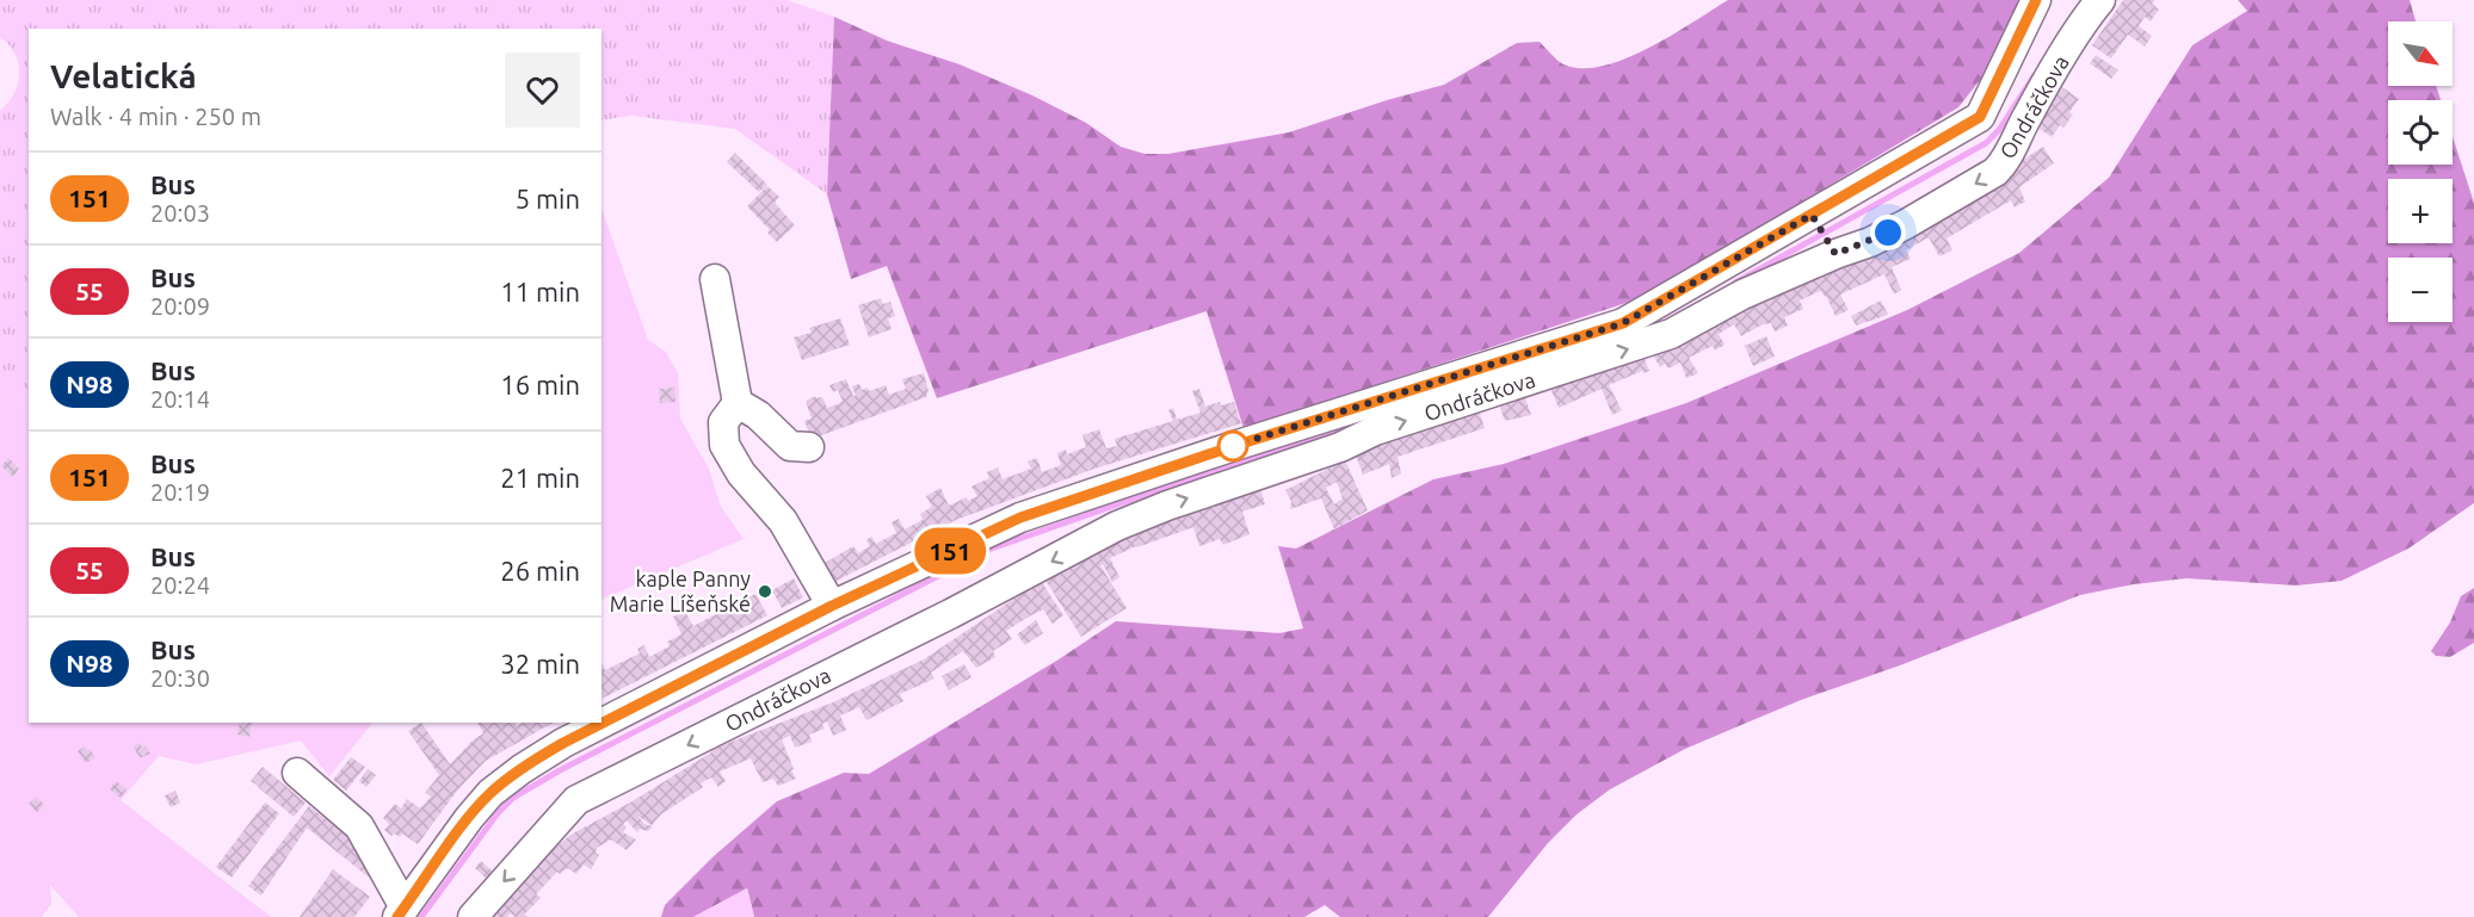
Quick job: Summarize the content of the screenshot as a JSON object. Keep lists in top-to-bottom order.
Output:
{
  "streets": {
    "street": ["Ondráčkova"]
  },
  "places": ["kaple Panny Marie Líšeňské"],
  "lines": ["bus line 151"],
  "north": "bottom right",
  "page": {
    "on_map": "151",
    "map_buttons": ["+", "−"],
    "heading": ["Velatická", "Walk · 4 min · 250 m"],
    "list": [
      {
        "mark": "151",
        "name": "Bus",
        "note": "20:03",
        "value": "5 min"
      },
      {
        "mark": "55",
        "name": "Bus",
        "note": "20:09",
        "value": "11 min"
      },
      {
        "mark": "N98",
        "name": "Bus",
        "note": "20:14",
        "value": "16 min"
      },
      {
        "mark": "151",
        "name": "Bus",
        "note": "20:19",
        "value": "21 min"
      },
      {
        "mark": "55",
        "name": "Bus",
        "note": "20:24",
        "value": "26 min"
      },
      {
        "mark": "N98",
        "name": "Bus",
        "note": "20:30",
        "value": "32 min"
      }
    ]
  }
}
